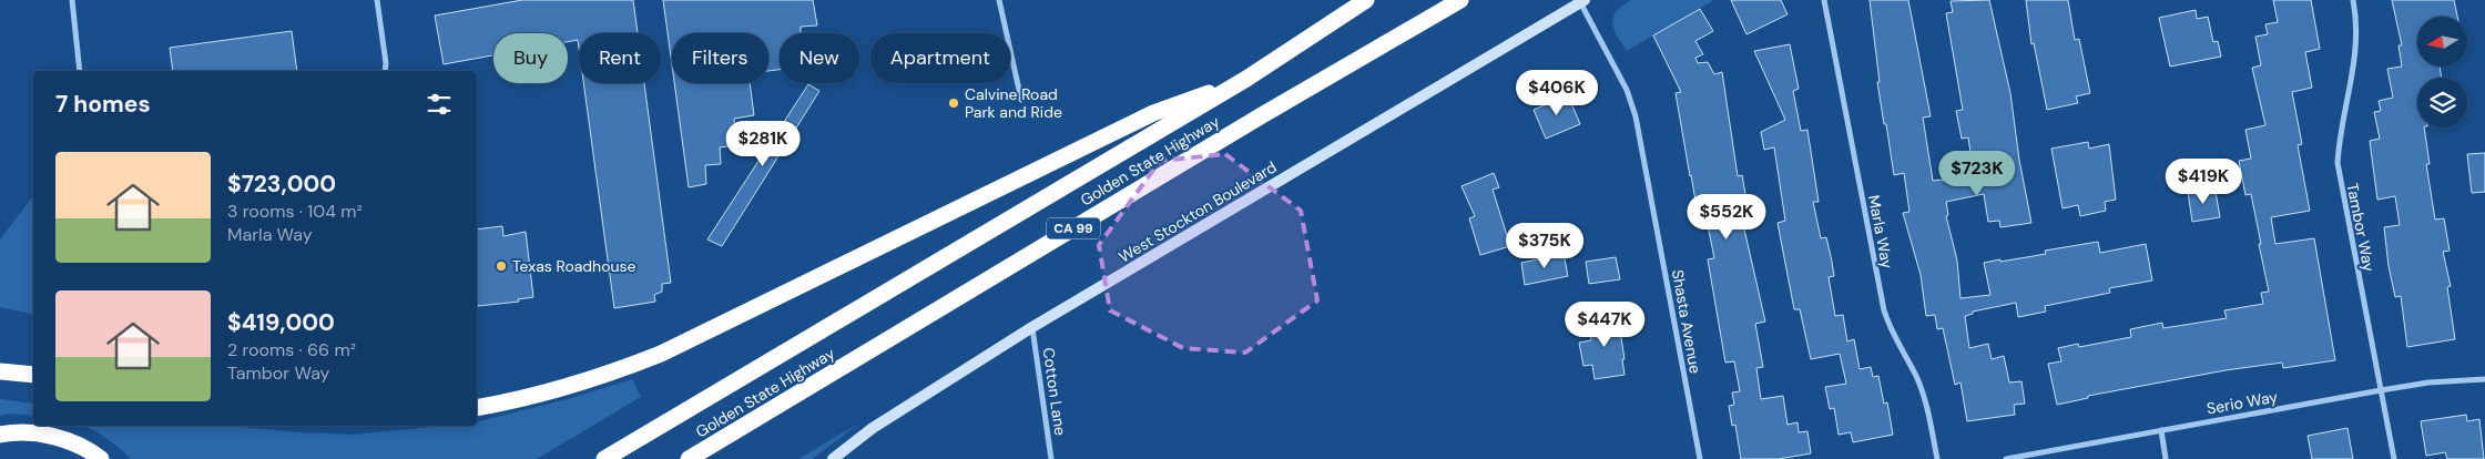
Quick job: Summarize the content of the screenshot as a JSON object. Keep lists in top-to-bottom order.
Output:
{
  "streets": {
    "highway": ["Golden State Highway", "CA 99"],
    "street": [
      "West Stockton Boulevard",
      "Tambor Way",
      "Marla Way",
      "Shasta Avenue",
      "Cotton Lane",
      "Serio Way"
    ]
  },
  "crossings": [
    ["West Stockton Boulevard", "Shasta Avenue"],
    ["West Stockton Boulevard", "Cotton Lane"],
    ["Tambor Way", "Serio Way"]
  ],
  "places": ["Calvine Road Park and Ride", "Texas Roadhouse"],
  "north": "left",
  "page": {
    "chip": [
      "Buy",
      "Rent",
      "Filters",
      "New",
      "Apartment"
    ],
    "price": [
      "$406K",
      "$281K",
      "$723K",
      "$419K",
      "$552K",
      "$375K",
      "$447K"
    ],
    "heading": "7 homes",
    "list": [
      {
        "name": "$723,000",
        "note": "3 rooms · 104 m² · Marla Way"
      },
      {
        "name": "$419,000",
        "note": "2 rooms · 66 m² · Tambor Way"
      }
    ]
  }
}
